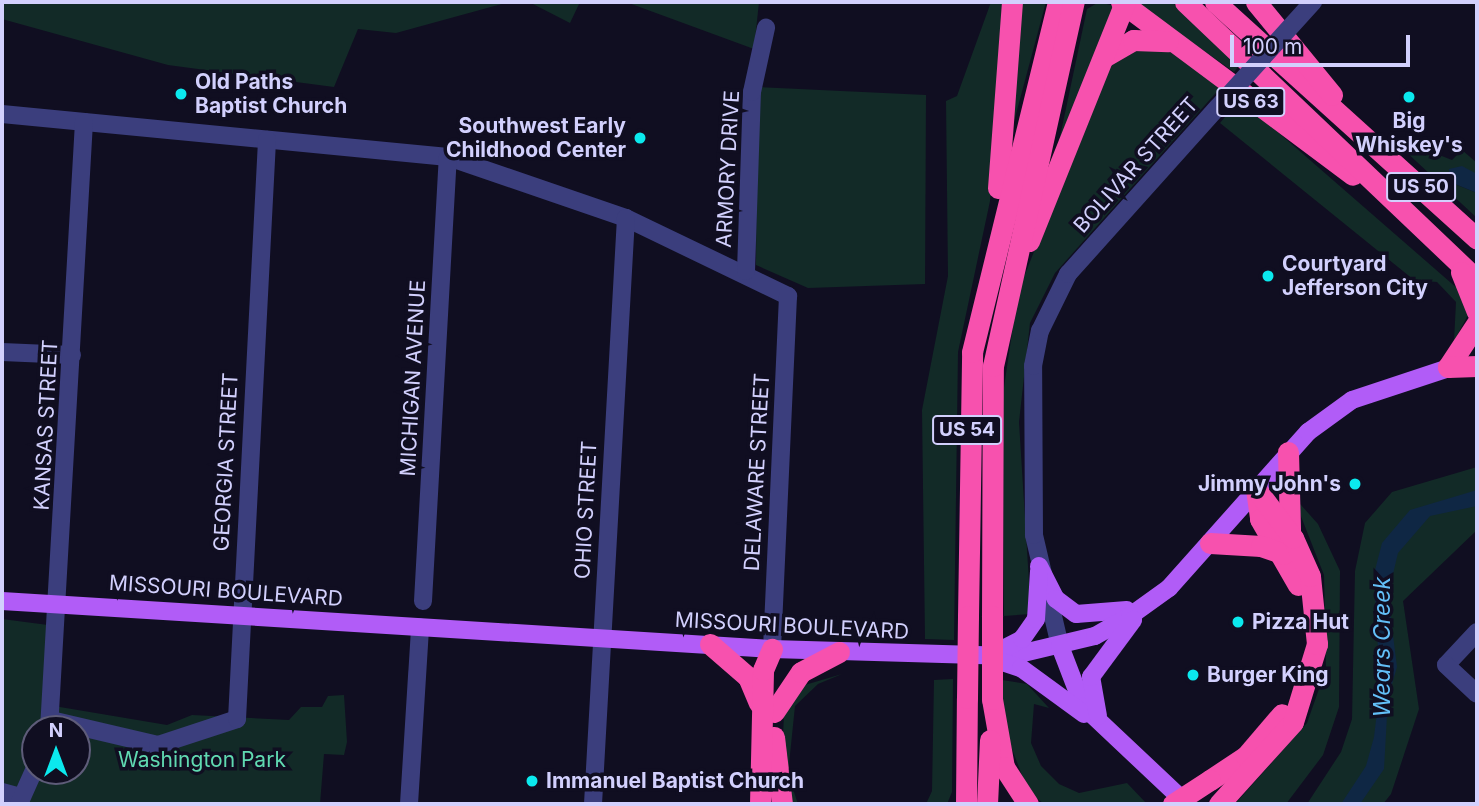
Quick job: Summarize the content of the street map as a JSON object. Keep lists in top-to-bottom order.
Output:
{
  "streets": {
    "highway": ["US 63", "US 50", "US 54"],
    "main road": ["MISSOURI BOULEVARD"],
    "street": [
      "BOLIVAR STREET",
      "ARMORY DRIVE",
      "MICHIGAN AVENUE",
      "KANSAS STREET",
      "GEORGIA STREET",
      "DELAWARE STREET",
      "OHIO STREET"
    ]
  },
  "crossings": [
    ["US 63", "US 50"],
    ["ARMORY DRIVE", "DELAWARE STREET"],
    ["KANSAS STREET", "MISSOURI BOULEVARD"],
    ["GEORGIA STREET", "MISSOURI BOULEVARD"],
    ["DELAWARE STREET", "MISSOURI BOULEVARD"],
    ["OHIO STREET", "MISSOURI BOULEVARD"]
  ],
  "water": ["Wears Creek"],
  "parks": ["Washington Park"],
  "places": [
    "Old Paths Baptist Church",
    "Big Whiskey's",
    "Southwest Early Childhood Center",
    "Courtyard Jefferson City",
    "Jimmy John's",
    "Pizza Hut",
    "Burger King",
    "Immanuel Baptist Church"
  ],
  "scale_bar": "100 m",
  "north": "top"
}
